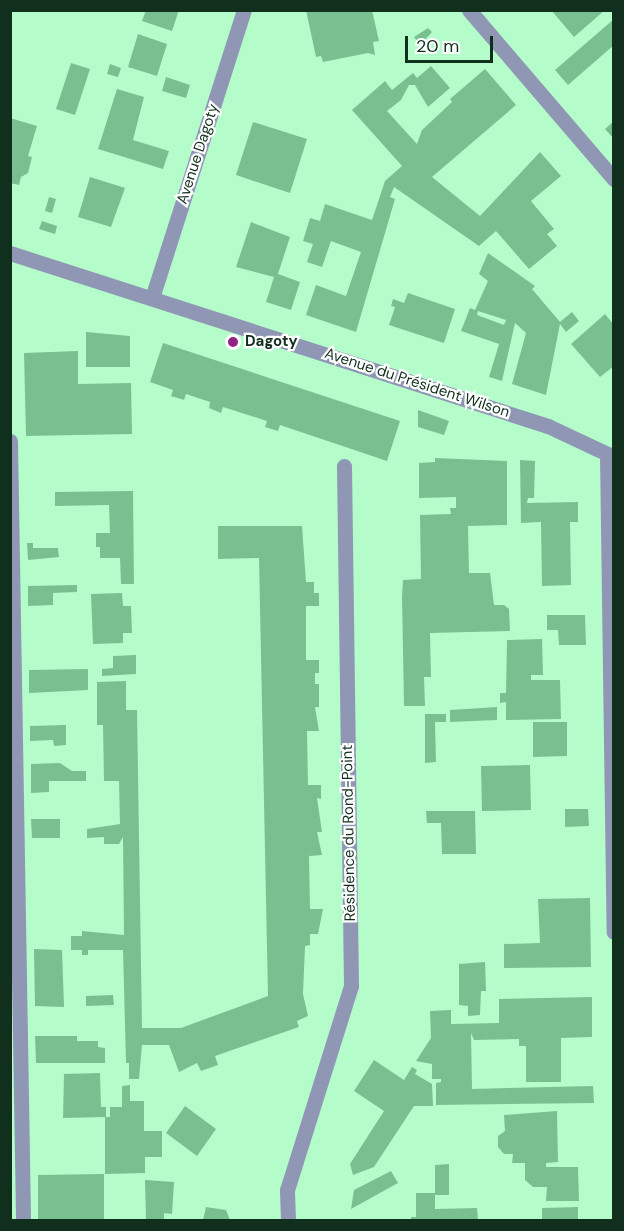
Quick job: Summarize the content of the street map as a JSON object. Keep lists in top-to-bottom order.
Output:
{
  "streets": {
    "street": ["Avenue Dagoty", "Avenue du Président Wilson", "Résidence du Rond-Point"]
  },
  "crossings": [
    ["Avenue Dagoty", "Avenue du Président Wilson"]
  ],
  "places": ["Dagoty"],
  "scale_bar": "20 m"
}
